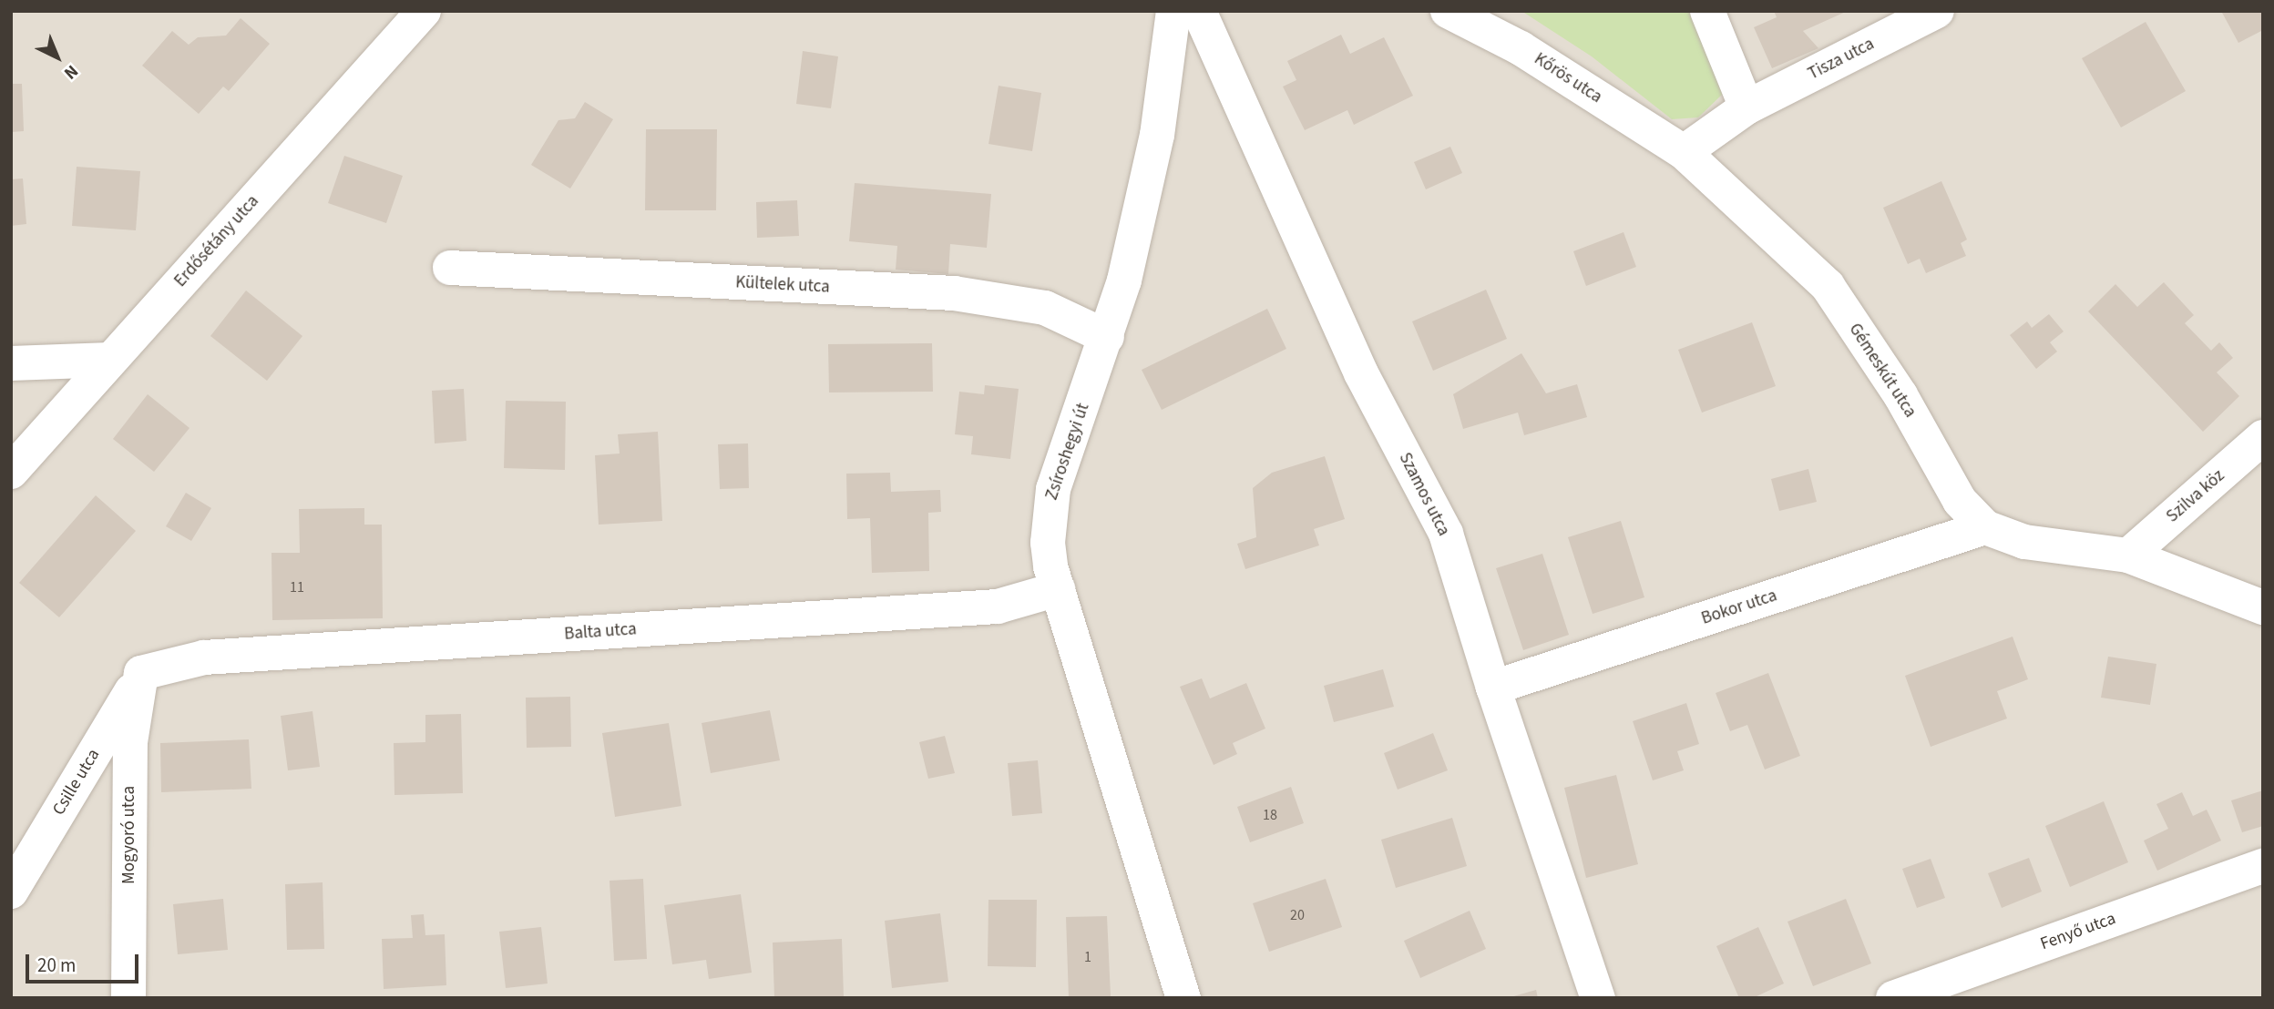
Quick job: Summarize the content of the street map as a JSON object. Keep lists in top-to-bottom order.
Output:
{
  "streets": {
    "street": [
      "Tisza utca",
      "Kőrös utca",
      "Erdősétány utca",
      "Kültelek utca",
      "Gémeskút utca",
      "Zsíroshegyi út",
      "Szamos utca",
      "Szilva köz",
      "Bokor utca",
      "Balta utca",
      "Csille utca",
      "Mogyoró utca",
      "Fenyő utca"
    ]
  },
  "crossings": [
    ["Kőrös utca", "Gémeskút utca"],
    ["Kültelek utca", "Zsíroshegyi út"],
    ["Gémeskút utca", "Szilva köz"],
    ["Gémeskút utca", "Bokor utca"],
    ["Zsíroshegyi út", "Balta utca"],
    ["Szamos utca", "Bokor utca"],
    ["Balta utca", "Csille utca"],
    ["Balta utca", "Mogyoró utca"],
    ["Csille utca", "Mogyoró utca"]
  ],
  "house_numbers": [
    "11",
    "18",
    "20",
    "1"
  ],
  "scale_bar": "20 m",
  "north": "bottom right"
}
